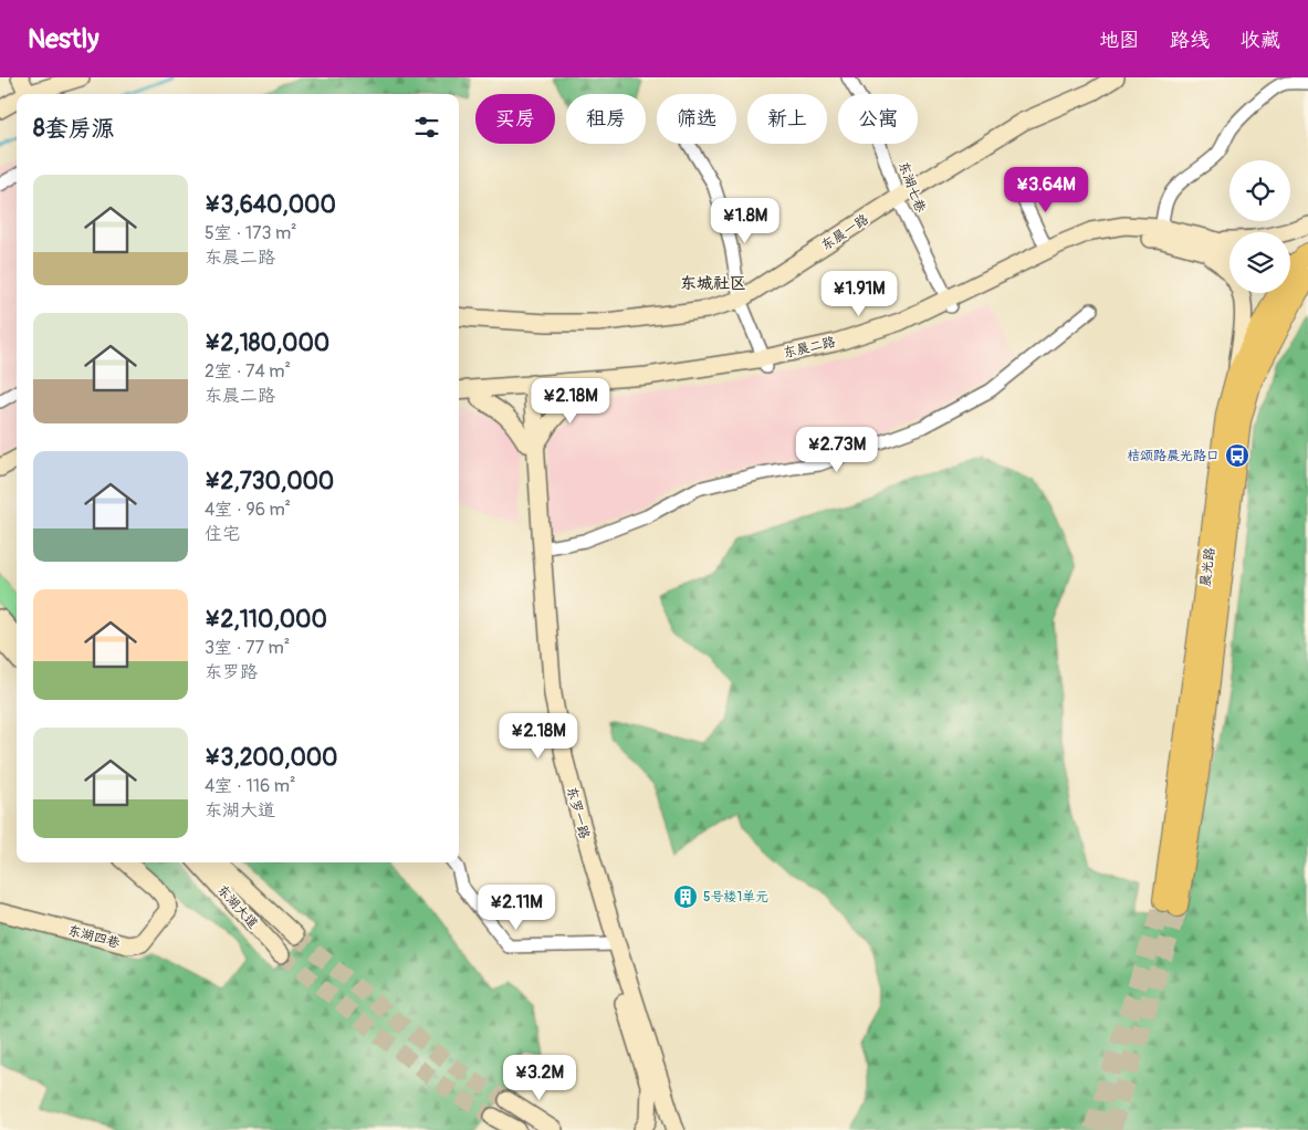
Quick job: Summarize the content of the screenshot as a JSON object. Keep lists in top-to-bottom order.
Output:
{
  "streets": {
    "main road": [
      "东晨一路",
      "东晨二路",
      "晨光路",
      "东罗一路",
      "东湖大道",
      "东湖四巷"
    ],
    "street": ["东湖七巷"]
  },
  "crossings": [
    ["东湖七巷", "东晨一路"],
    ["东湖七巷", "东晨二路"],
    ["东晨二路", "东罗一路"]
  ],
  "districts": ["东城社区"],
  "places": {
    "bus stop": ["桔颂路晨光路口"],
    "building": ["5号楼1单元"]
  },
  "page": {
    "header": "Nestly",
    "nav": ["地图", "路线", "收藏"],
    "chip": [
      "买房",
      "租房",
      "筛选",
      "新上",
      "公寓"
    ],
    "heading": "8套房源",
    "list": [
      {
        "name": "¥3,640,000",
        "note": "5室 · 173 m² · 东晨二路"
      },
      {
        "name": "¥2,180,000",
        "note": "2室 · 74 m² · 东晨二路"
      },
      {
        "name": "¥2,730,000",
        "note": "4室 · 96 m² · 住宅"
      },
      {
        "name": "¥2,110,000",
        "note": "3室 · 77 m² · 东罗路"
      },
      {
        "name": "¥3,200,000",
        "note": "4室 · 116 m² · 东湖大道"
      }
    ],
    "price": [
      "¥3.64M",
      "¥1.8M",
      "¥1.91M",
      "¥2.18M",
      "¥2.73M",
      "¥2.18M",
      "¥2.11M",
      "¥3.2M"
    ]
  }
}
